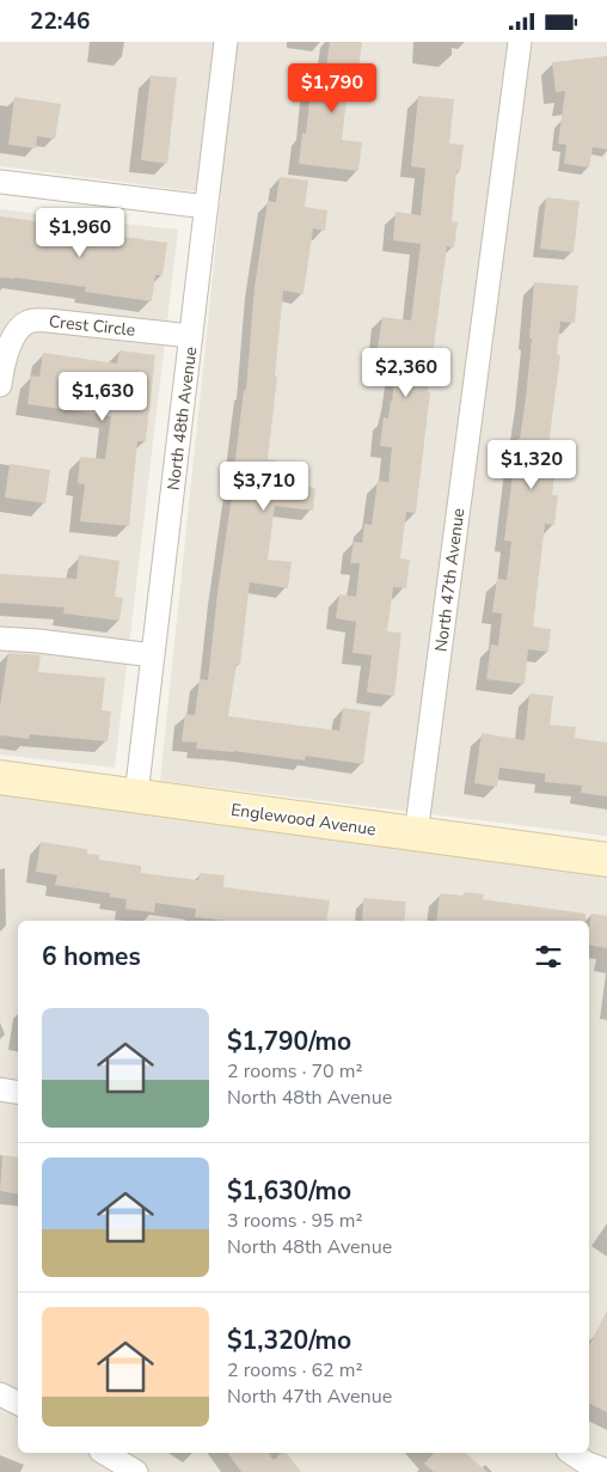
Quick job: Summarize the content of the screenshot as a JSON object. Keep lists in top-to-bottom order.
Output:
{
  "streets": {
    "street": [
      "Crest Circle",
      "North 48th Avenue",
      "North 47th Avenue",
      "Englewood Avenue"
    ]
  },
  "crossings": [
    ["Crest Circle", "North 48th Avenue"],
    ["North 48th Avenue", "Englewood Avenue"],
    ["North 47th Avenue", "Englewood Avenue"]
  ],
  "page": {
    "status": "22:46",
    "price": [
      "$1,790",
      "$1,960",
      "$2,360",
      "$1,630",
      "$1,320",
      "$3,710"
    ],
    "heading": "6 homes",
    "list": [
      {
        "name": "$1,790/mo",
        "note": "2 rooms · 70 m² · North 48th Avenue"
      },
      {
        "name": "$1,630/mo",
        "note": "3 rooms · 95 m² · North 48th Avenue"
      },
      {
        "name": "$1,320/mo",
        "note": "2 rooms · 62 m² · North 47th Avenue"
      }
    ]
  }
}
